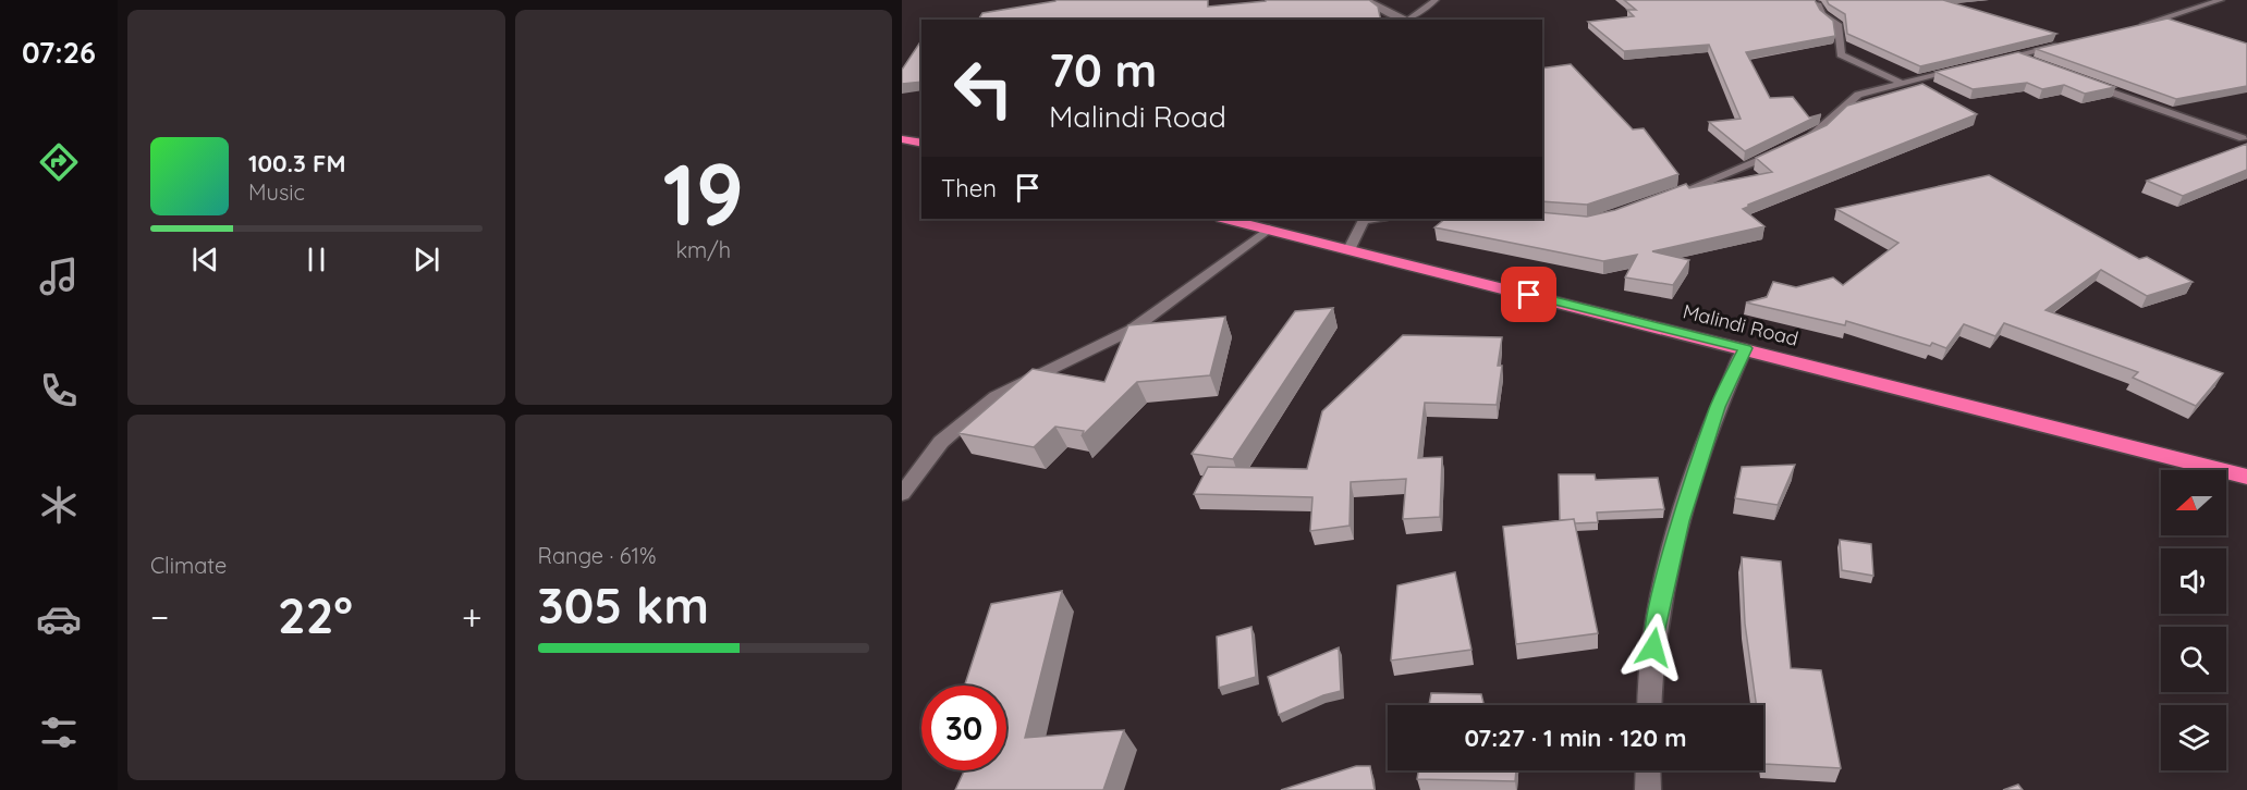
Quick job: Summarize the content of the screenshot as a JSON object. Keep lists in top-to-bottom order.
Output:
{
  "streets": {
    "highway": ["Malindi Road"]
  },
  "north": "left",
  "page": {
    "tabs": "07:26",
    "tile": [
      ["19", "km/h"],
      "Climate",
      ["Range · 61%", "305 km"]
    ],
    "turn": ["70 m", "Malindi Road"],
    "song": ["100.3 FM", "Music"],
    "then": "Then",
    "heat": ["−", "22°", "+"],
    "limit": "30",
    "trip": "07:27 · 1 min · 120 m"
  }
}
